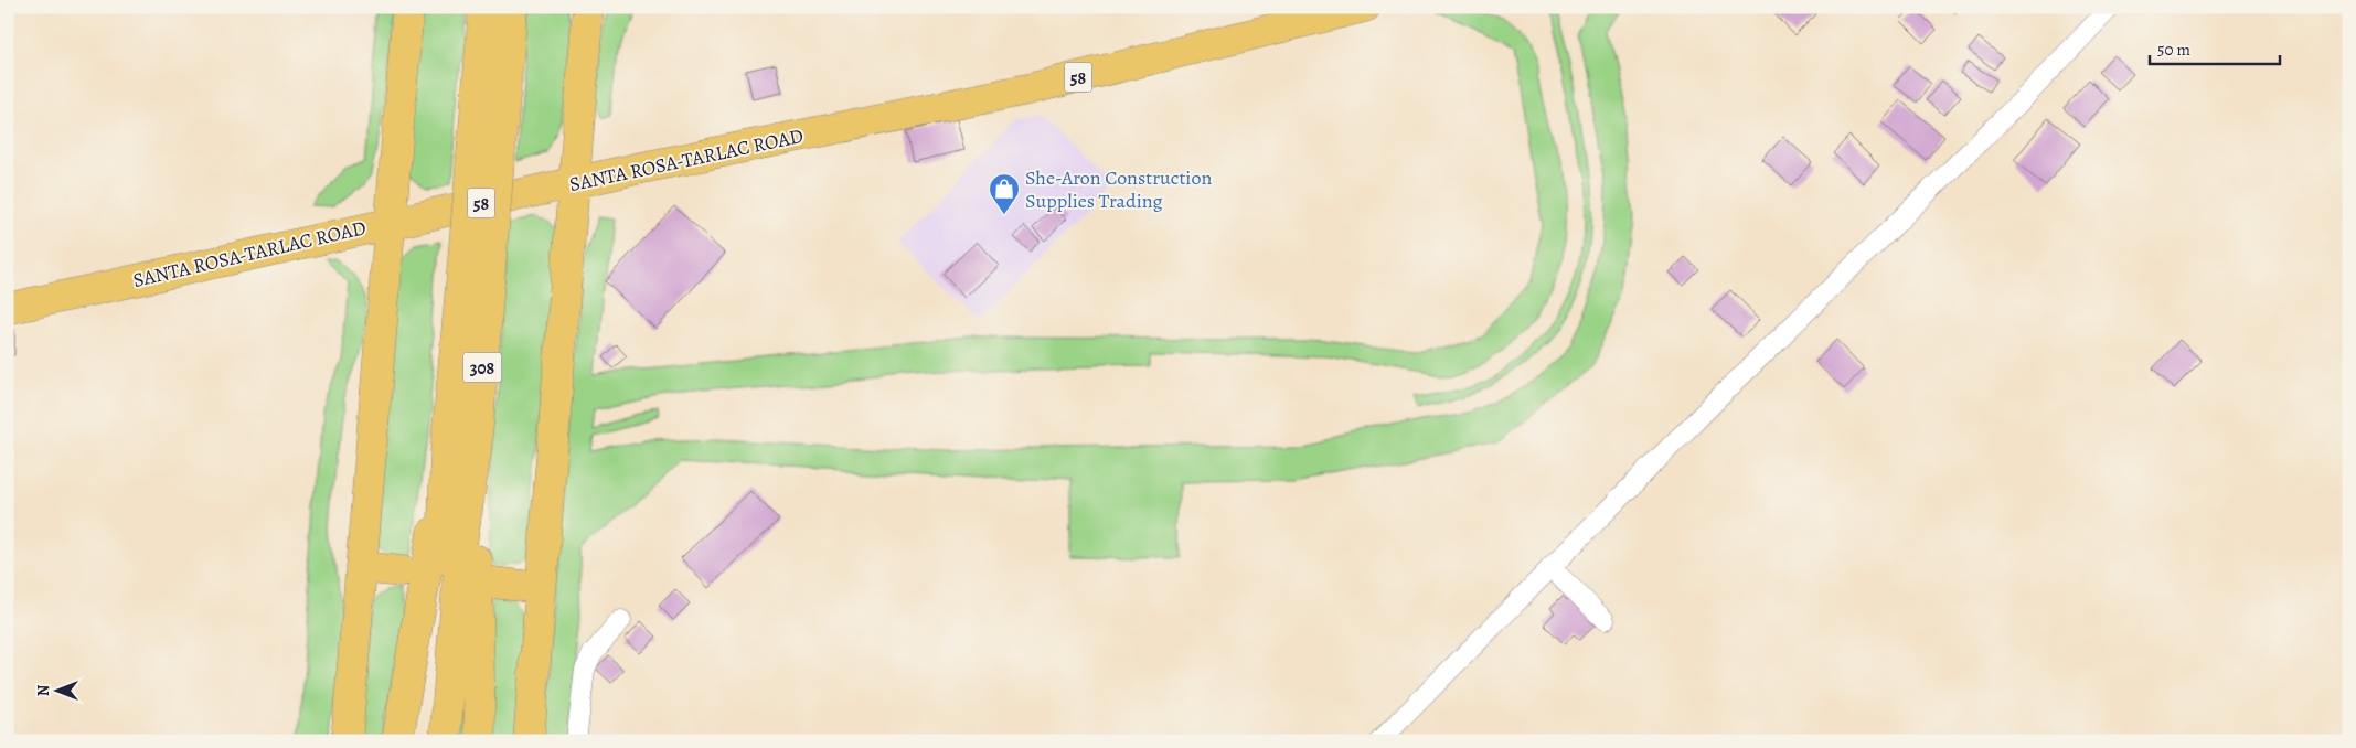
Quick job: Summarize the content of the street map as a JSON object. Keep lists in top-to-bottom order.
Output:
{
  "streets": {
    "highway": ["58", "SANTA ROSA-TARLAC ROAD", "308"]
  },
  "places": {
    "shop": ["She-Aron Construction Supplies Trading"]
  },
  "scale_bar": "50 m",
  "north": "left"
}
